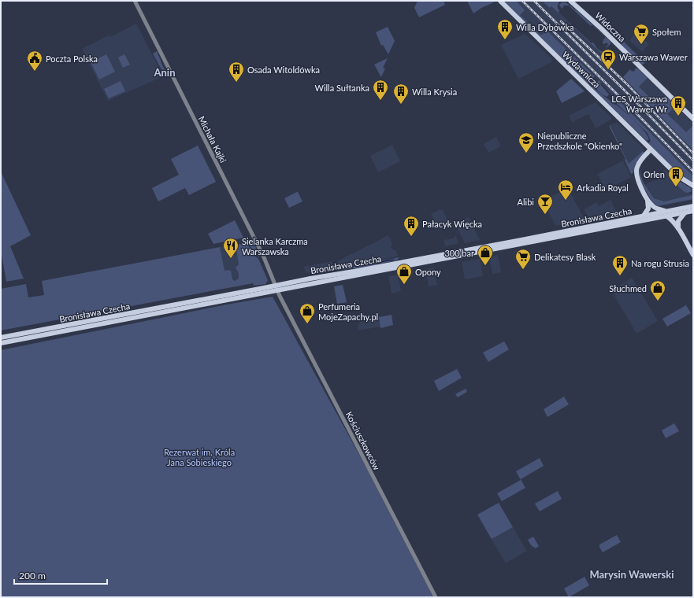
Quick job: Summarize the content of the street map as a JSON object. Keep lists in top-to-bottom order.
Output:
{
  "streets": {
    "main road": ["Widoczna", "Wydawnicza", "Bronisława Czecha"],
    "street": ["Michała Kajki", "Kościuszkowców"]
  },
  "crossings": [
    ["Michała Kajki", "Bronisława Czecha"],
    ["Michała Kajki", "Kościuszkowców"],
    ["Bronisława Czecha", "Kościuszkowców"]
  ],
  "districts": ["Anin", "Marysin Wawerski"],
  "parks": ["Rezerwat im. Króla Jana Sobieskiego"],
  "places": {
    "building": [
      "Willa Dybówka",
      "Osada Witoldówka",
      "Willa Sułtanka",
      "Willa Krysia",
      "LCS Warszawa Wawer Wr",
      "Orlen",
      "Pałacyk Więcka",
      "Na rogu Strusia"
    ],
    "supermarket": ["Społem", "Delikatesy Blask"],
    "station": ["Warszawa Wawer"],
    "public building": ["Poczta Polska"],
    "school or university": ["Niepubliczne Przedszkole \"Okienko\""],
    "hotel": ["Arkadia Royal"],
    "bar": ["Alibi"],
    "restaurant": ["Sielanka Karczma Warszawska"],
    "shop": [
      "300 bar",
      "Opony",
      "Słuchmed",
      "Perfumeria MojeZapachy.pl"
    ]
  },
  "scale_bar": "200 m"
}
